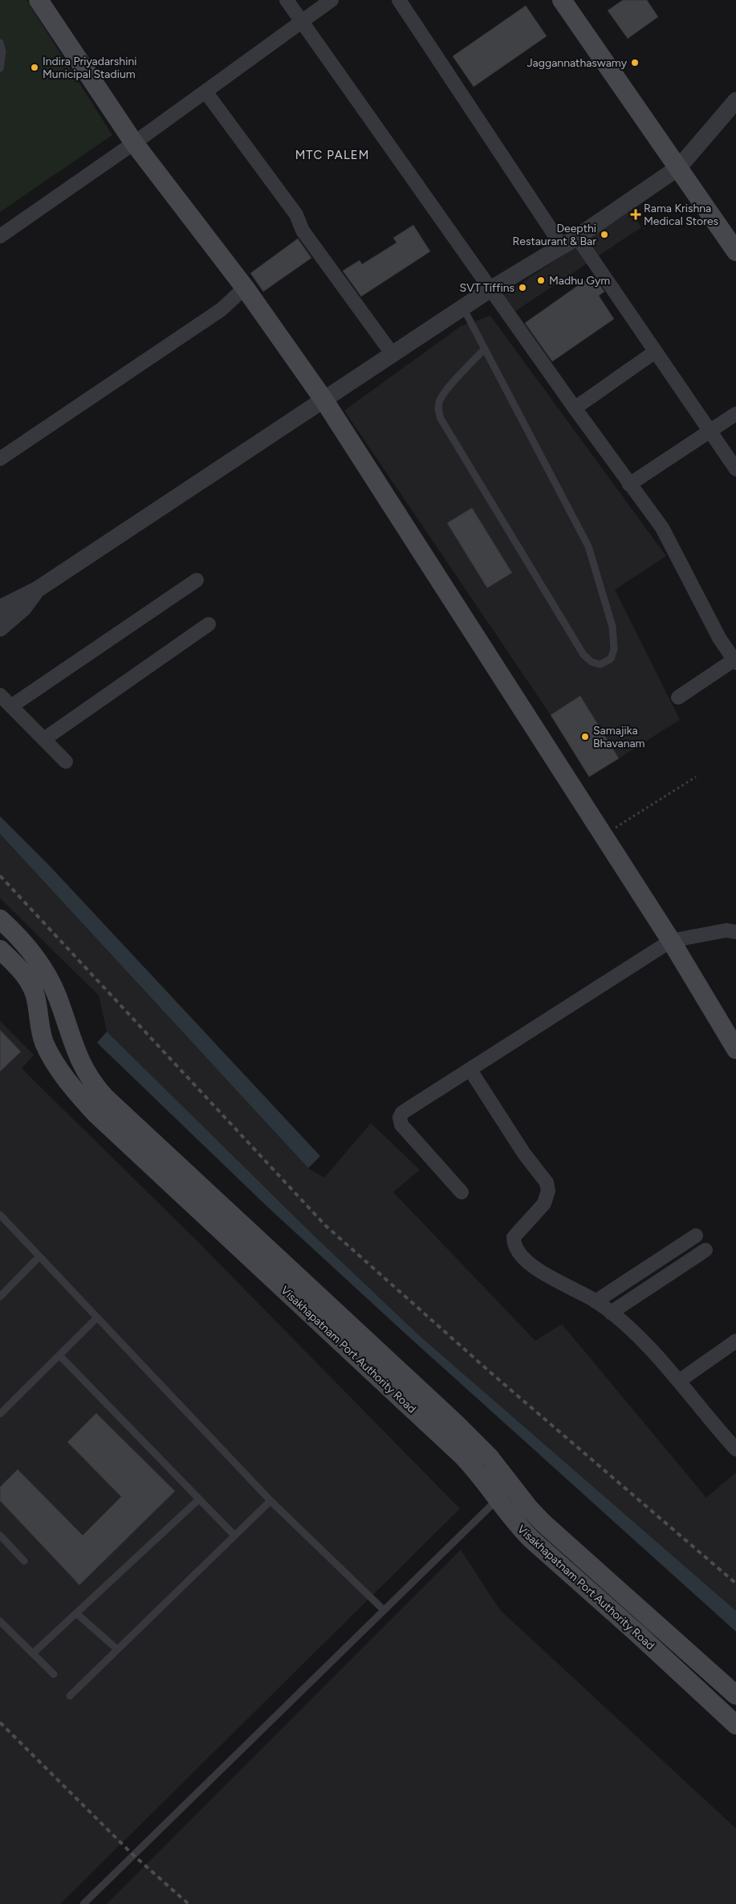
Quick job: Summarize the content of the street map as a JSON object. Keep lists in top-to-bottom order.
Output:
{
  "streets": {
    "main road": ["Visakhapatnam Port Authority Road"]
  },
  "districts": ["MTC PALEM"],
  "places": {
    "other": [
      "Jaggannathaswamy",
      "Indira Priyadarshini Municipal Stadium",
      "Deepthi Restaurant & Bar",
      "Madhu Gym",
      "SVT Tiffins",
      "Samajika Bhavanam"
    ],
    "health": ["Rama Krishna Medical Stores"]
  }
}
